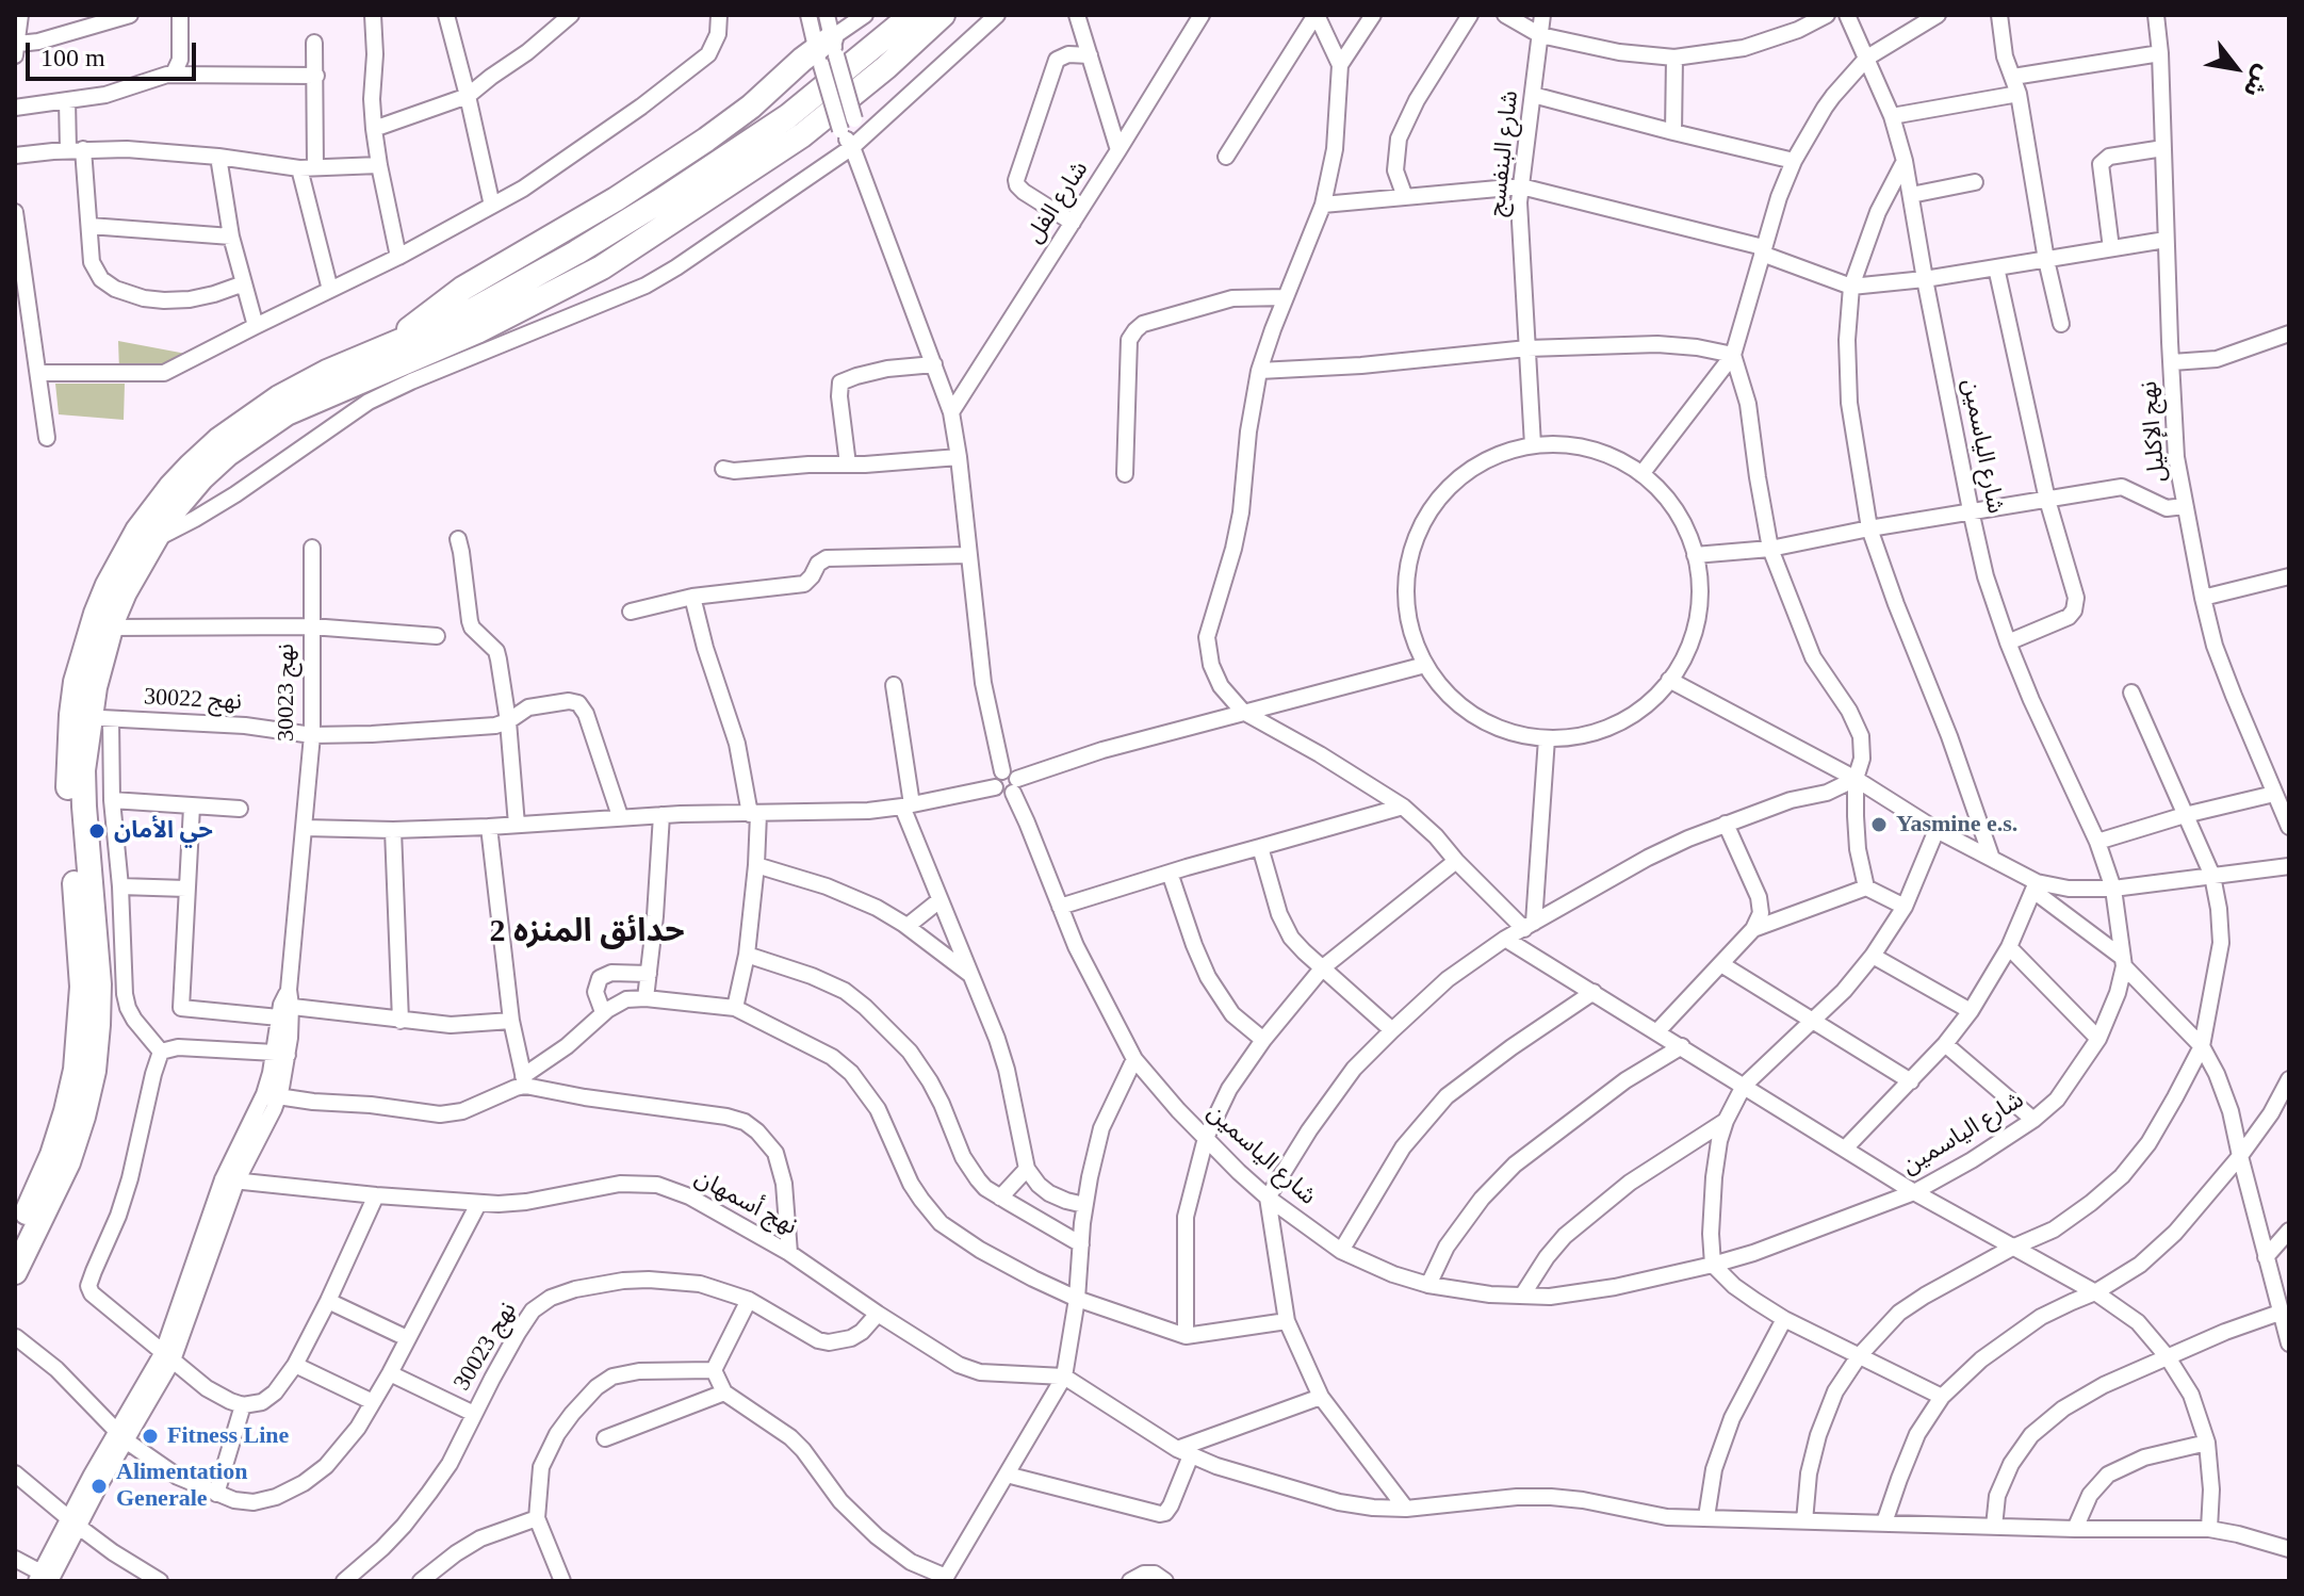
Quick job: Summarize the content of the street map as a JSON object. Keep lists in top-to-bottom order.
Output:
{
  "streets": {
    "street": [
      "شارع البنفسج",
      "شارع الفل",
      "نهج الإكليل",
      "شارع الياسمين",
      "نهج 30023",
      "نهج 30022",
      "نهج أسمهان"
    ]
  },
  "crossings": [
    ["شارع الفل", "شارع الياسمين"],
    ["نهج 30023", "نهج 30022"],
    ["نهج 30023", "نهج أسمهان"]
  ],
  "districts": ["حدائق المنزه 2"],
  "places": [
    "Yasmine e.s.",
    "حي الأمان",
    "Fitness Line",
    "Alimentation Generale"
  ],
  "scale_bar": "100 m",
  "north": "bottom right"
}
